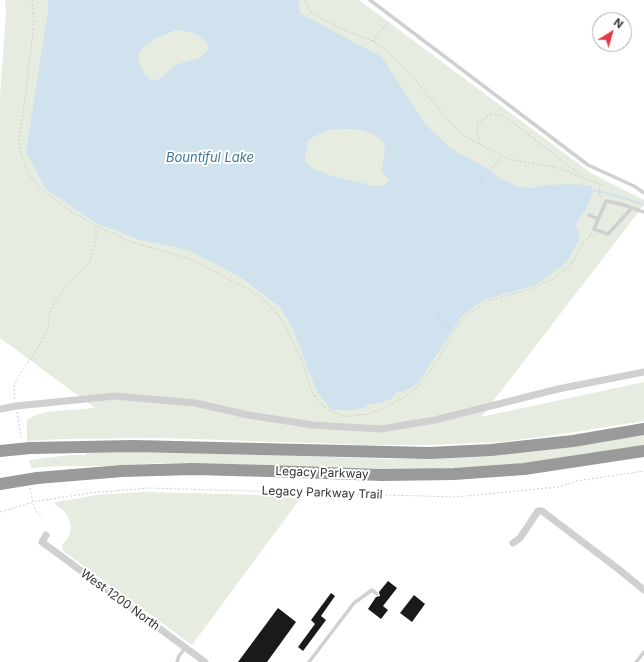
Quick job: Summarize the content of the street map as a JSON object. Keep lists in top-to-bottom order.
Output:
{
  "streets": {
    "highway": ["Legacy Parkway"],
    "street": ["West 1200 North"],
    "path": ["Legacy Parkway Trail"]
  },
  "water": ["Bountiful Lake"],
  "north": "top right"
}
